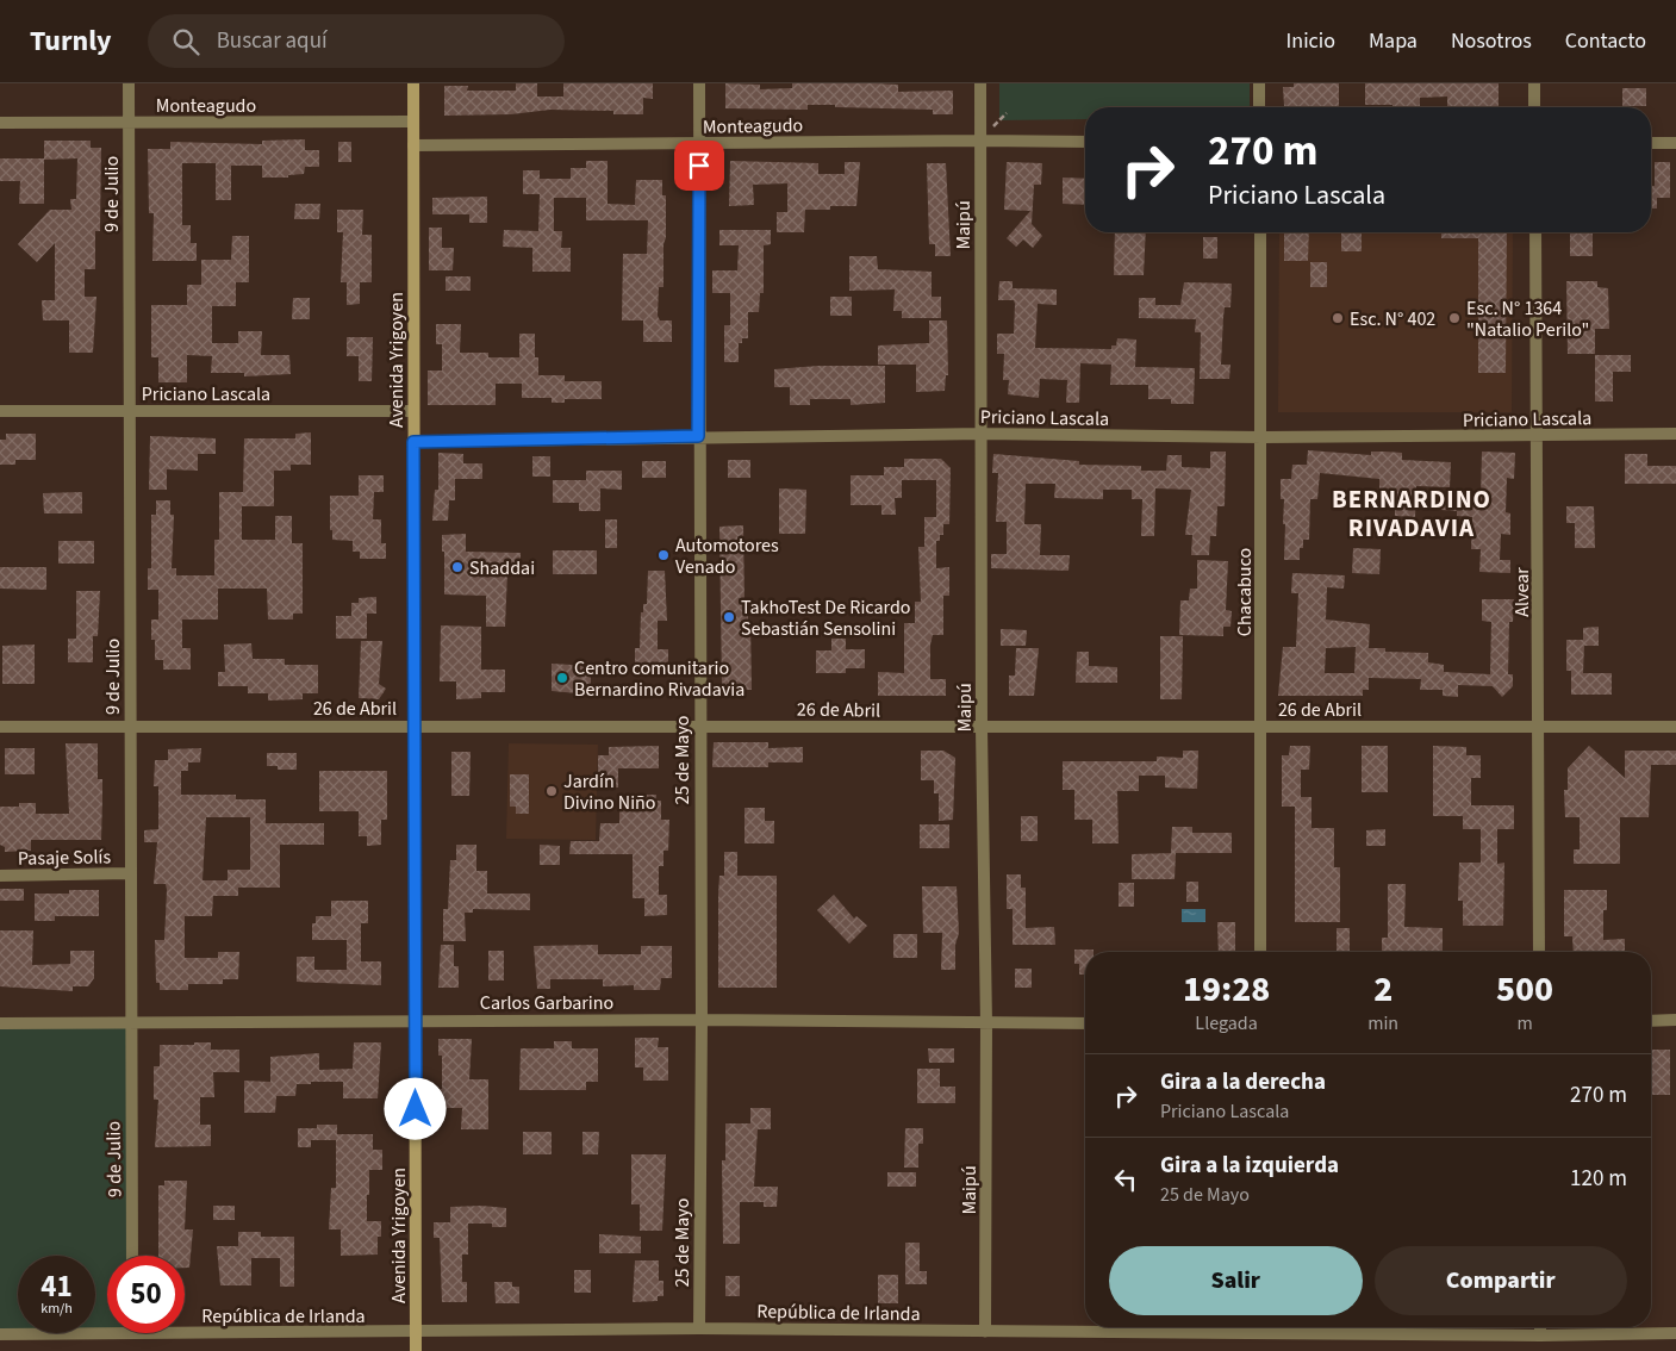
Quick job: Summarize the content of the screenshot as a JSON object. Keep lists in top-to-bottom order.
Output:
{
  "streets": {
    "main road": ["Avenida Yrigoyen"],
    "street": [
      "Monteagudo",
      "9 de Julio",
      "Maipú",
      "Priciano Lascala",
      "Chacabuco",
      "Alvear",
      "26 de Abril",
      "25 de Mayo",
      "Pasaje Solís",
      "Carlos Garbarino",
      "República de Irlanda"
    ]
  },
  "crossings": [
    ["Monteagudo", "9 de Julio"],
    ["Monteagudo", "Maipú"],
    ["Monteagudo", "Avenida Yrigoyen"],
    ["Monteagudo", "25 de Mayo"],
    ["9 de Julio", "Priciano Lascala"],
    ["9 de Julio", "26 de Abril"],
    ["9 de Julio", "Pasaje Solís"],
    ["9 de Julio", "Carlos Garbarino"],
    ["Maipú", "Priciano Lascala"],
    ["Maipú", "26 de Abril"],
    ["Maipú", "Carlos Garbarino"],
    ["Maipú", "República de Irlanda"],
    ["Avenida Yrigoyen", "Priciano Lascala"],
    ["Avenida Yrigoyen", "26 de Abril"],
    ["Avenida Yrigoyen", "Carlos Garbarino"],
    ["Avenida Yrigoyen", "República de Irlanda"],
    ["Priciano Lascala", "Chacabuco"],
    ["Priciano Lascala", "Alvear"],
    ["Priciano Lascala", "25 de Mayo"],
    ["Chacabuco", "26 de Abril"],
    ["Alvear", "26 de Abril"],
    ["26 de Abril", "25 de Mayo"],
    ["25 de Mayo", "Carlos Garbarino"],
    ["25 de Mayo", "República de Irlanda"]
  ],
  "districts": ["BERNARDINO RIVADAVIA"],
  "places": [
    "Esc. N° 402",
    "Esc. N° 1364 \"Natalio Perilo\"",
    "Automotores Venado",
    "Shaddai",
    "TakhoTest De Ricardo Sebastián Sensolini",
    "Centro comunitario Bernardino Rivadavia",
    "Jardín Divino Niño"
  ],
  "page": {
    "header": "Turnly",
    "search": "Buscar aquí",
    "nav": [
      "Inicio",
      "Mapa",
      "Nosotros",
      "Contacto"
    ],
    "turn": ["270 m", "Priciano Lascala"],
    "eta": [
      "19:28",
      "Llegada",
      "2",
      "min",
      "500",
      "m"
    ],
    "list": [
      {
        "name": "Gira a la derecha",
        "note": "Priciano Lascala",
        "value": "270 m"
      },
      {
        "name": "Gira a la izquierda",
        "note": "25 de Mayo",
        "value": "120 m"
      }
    ],
    "buttons": ["Salir", "Compartir"],
    "speed": "41 km/h",
    "limit": "50"
  }
}
